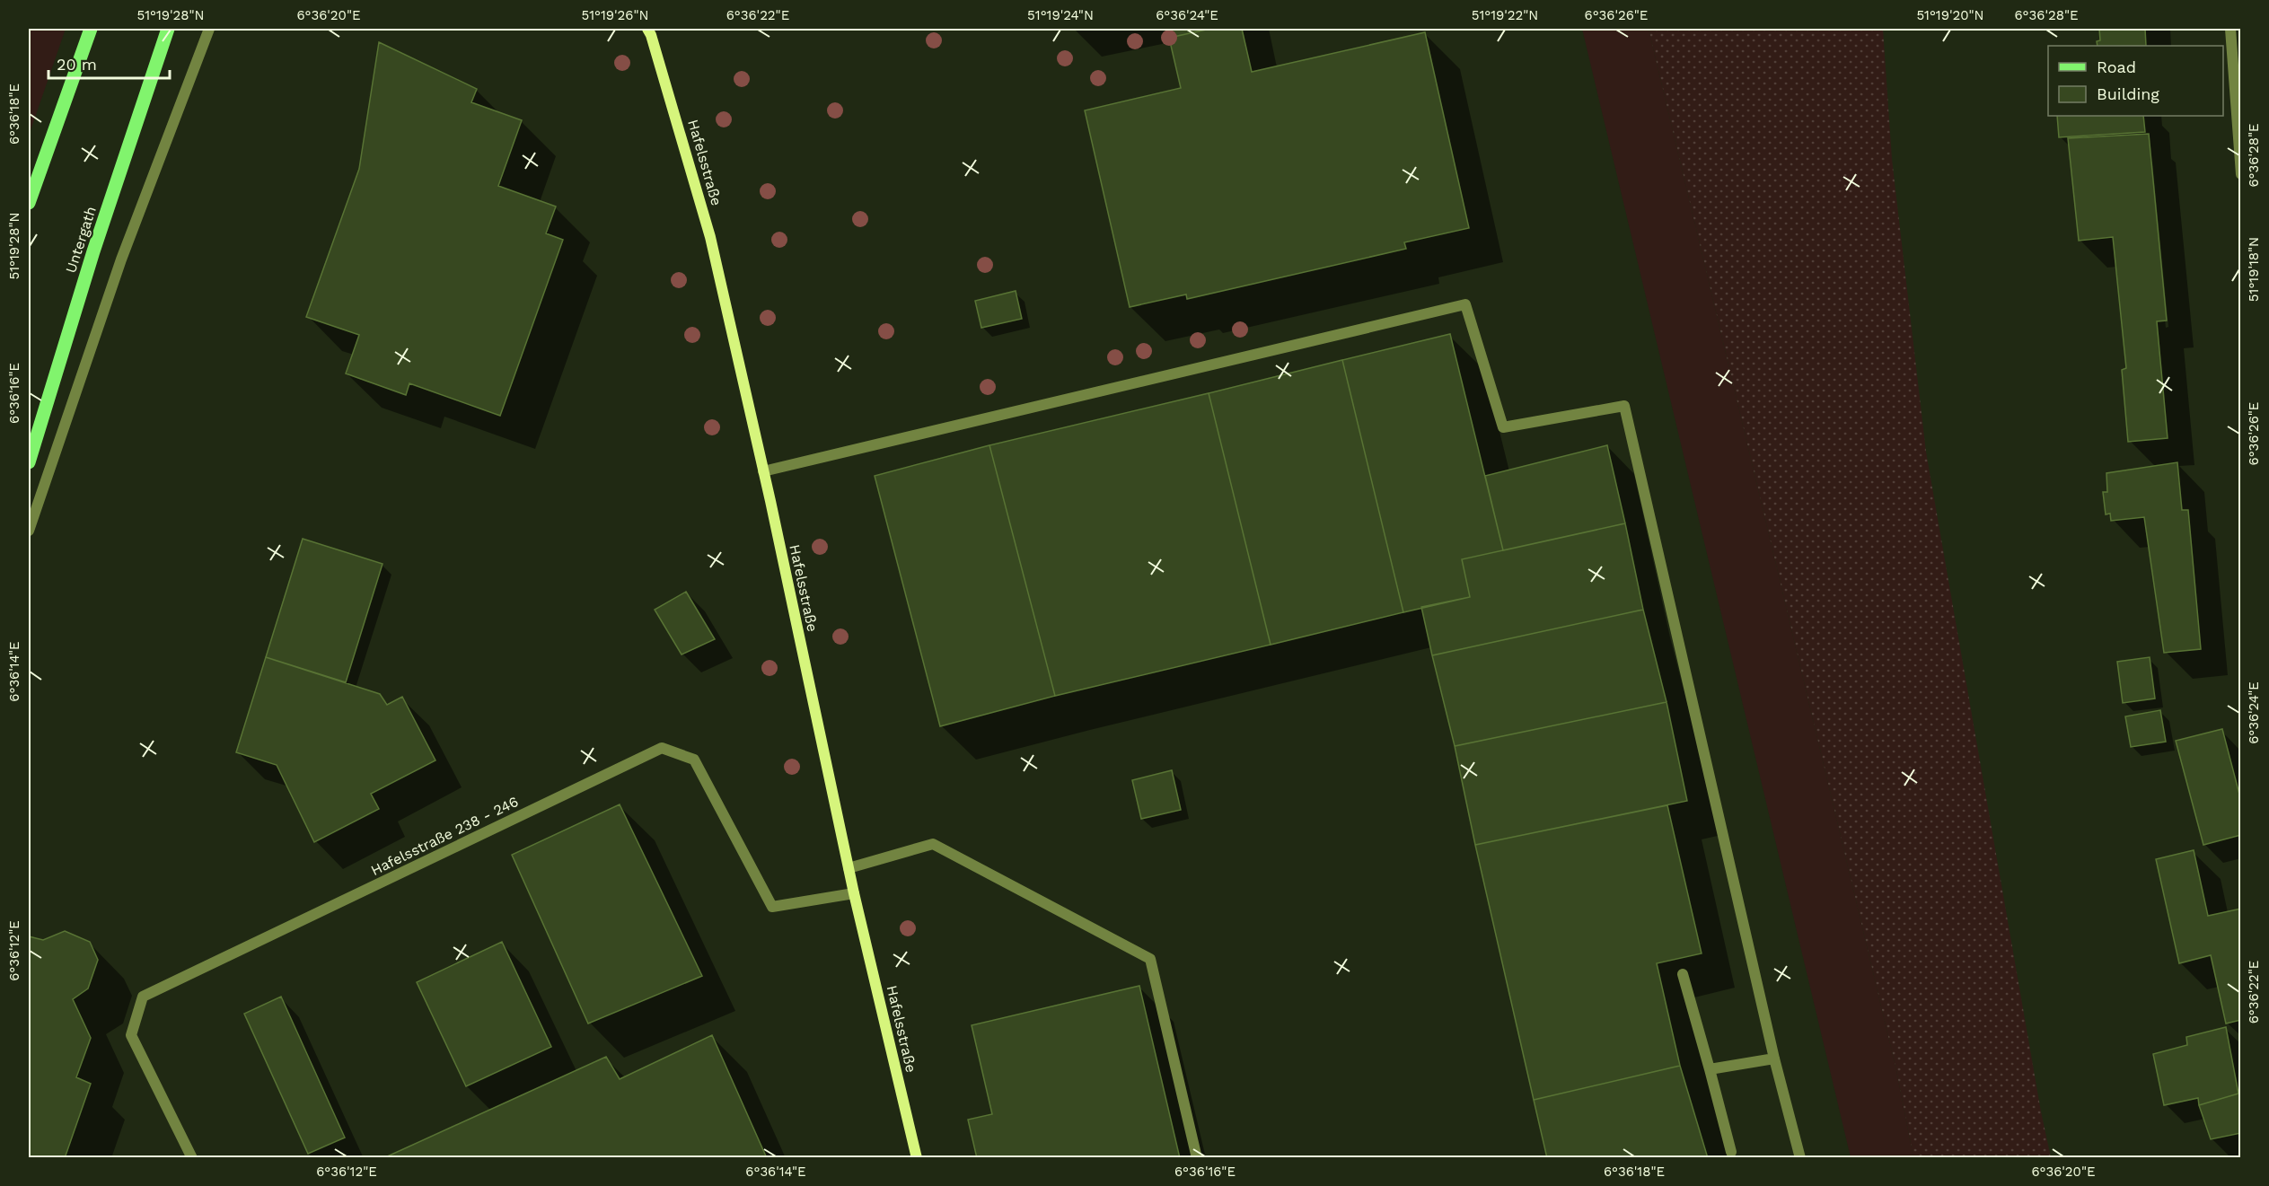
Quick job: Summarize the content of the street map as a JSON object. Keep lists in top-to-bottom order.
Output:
{
  "streets": {
    "main road": ["Hafelsstraße", "Untergath"],
    "street": ["Hafelsstraße 238 - 246"]
  },
  "crossings": [
    ["Hafelsstraße", "Hafelsstraße 238 - 246"]
  ],
  "legend": ["Road", "Building"],
  "scale_bar": "20 m",
  "coordinates": [
    "51°19'28\"N",
    "6°36'20\"E",
    "51°19'26\"N",
    "6°36'22\"E",
    "51°19'24\"N",
    "6°36'24\"E",
    "51°19'22\"N",
    "6°36'26\"E",
    "51°19'20\"N",
    "6°36'28\"E",
    "6°36'18\"E",
    "51°19'18\"N",
    "6°36'16\"E",
    "6°36'14\"E",
    "6°36'12\"E"
  ]
}
